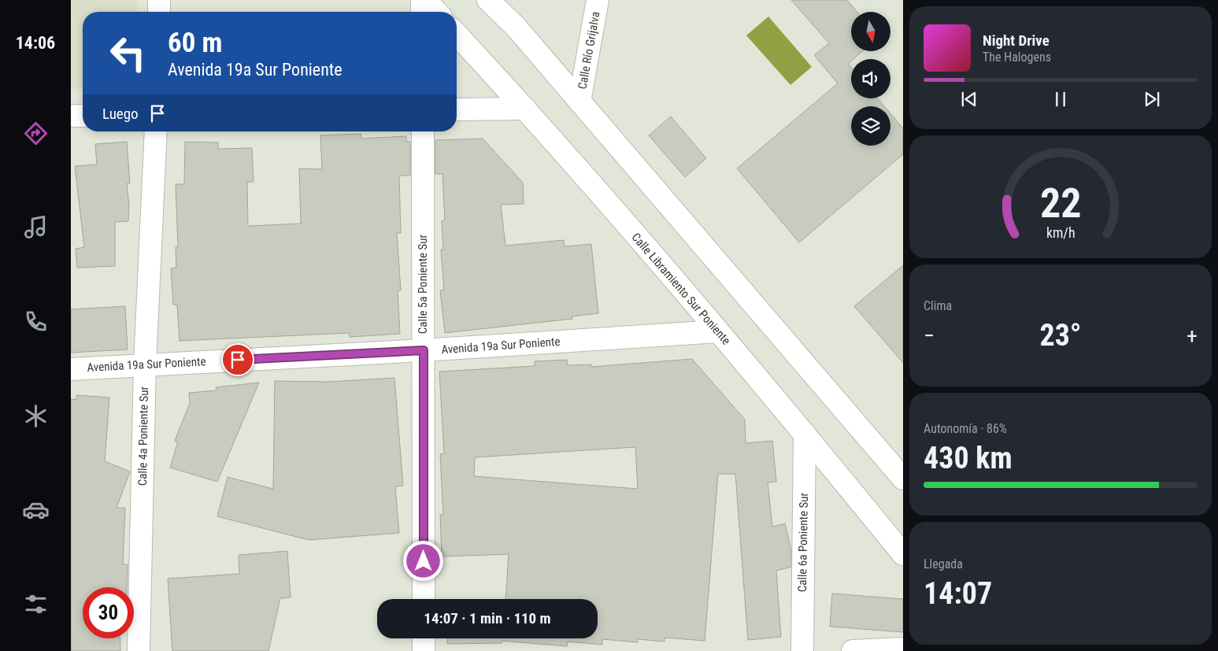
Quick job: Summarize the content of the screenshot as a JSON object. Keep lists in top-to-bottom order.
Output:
{
  "streets": {
    "street": [
      "Calle Río Grijalva",
      "Calle 5a Poniente Sur",
      "Calle Libramiento Sur Poniente",
      "Avenida 19a Sur Poniente",
      "Calle 4a Poniente Sur",
      "Calle 6a Poniente Sur"
    ]
  },
  "crossings": [
    ["Calle 5a Poniente Sur", "Avenida 19a Sur Poniente"],
    ["Calle Libramiento Sur Poniente", "Avenida 19a Sur Poniente"],
    ["Calle Libramiento Sur Poniente", "Calle 6a Poniente Sur"],
    ["Avenida 19a Sur Poniente", "Calle 4a Poniente Sur"]
  ],
  "north": "bottom",
  "page": {
    "tabs": "14:06",
    "turn": ["60 m", "Avenida 19a Sur Poniente"],
    "song": ["Night Drive", "The Halogens"],
    "then": "Luego",
    "tile": [
      "Clima",
      ["Autonomía · 86%", "430 km"],
      ["Llegada", "14:07"]
    ],
    "heat": ["−", "23°", "+"],
    "limit": "30",
    "trip": "14:07 · 1 min · 110 m",
    "gauge": ["22", "km/h"]
  }
}
